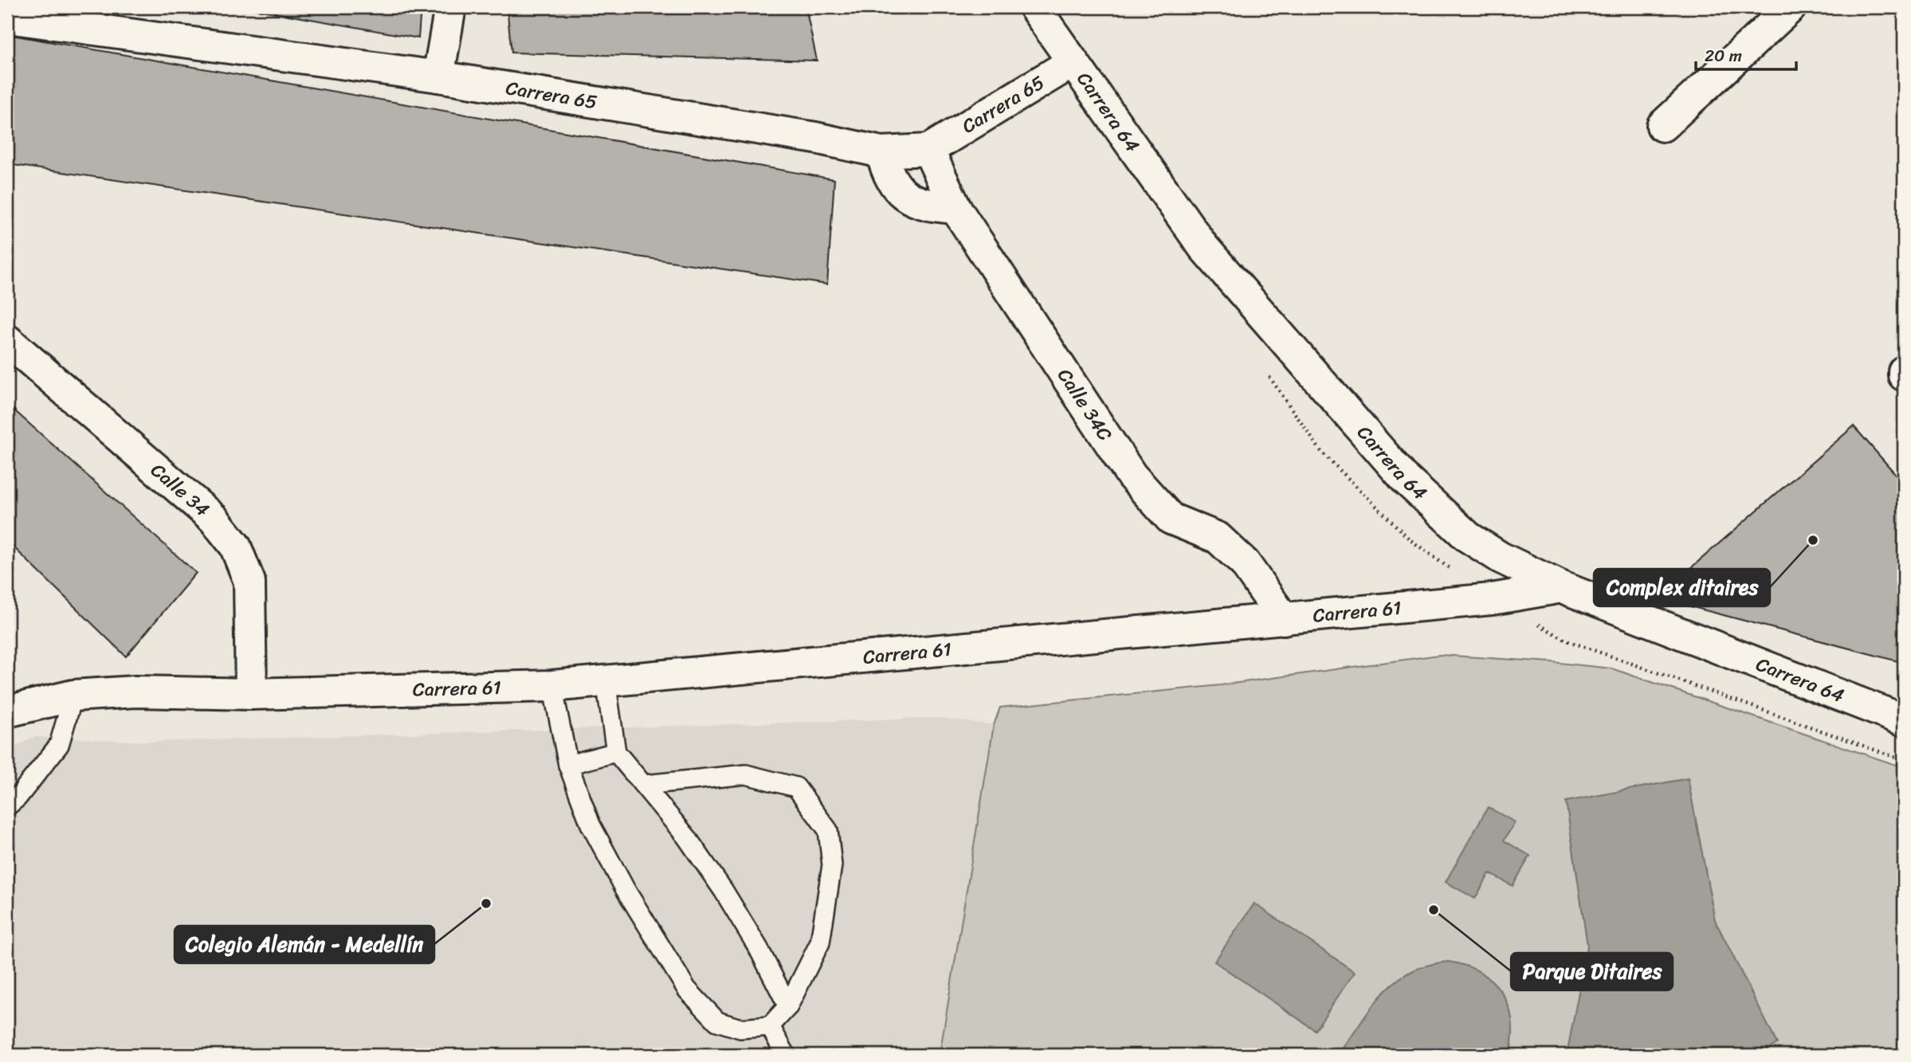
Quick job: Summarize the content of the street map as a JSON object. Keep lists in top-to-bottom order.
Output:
{
  "streets": {
    "street": [
      "Carrera 65",
      "Carrera 64",
      "Calle 34C",
      "Calle 34",
      "Carrera 61"
    ]
  },
  "crossings": [
    ["Carrera 65", "Carrera 64"],
    ["Carrera 65", "Calle 34C"],
    ["Carrera 64", "Carrera 61"],
    ["Calle 34C", "Carrera 61"],
    ["Calle 34", "Carrera 61"]
  ],
  "places": ["Complex ditaires", "Colegio Alemán - Medellín", "Parque Ditaires"],
  "scale_bar": "20 m"
}
